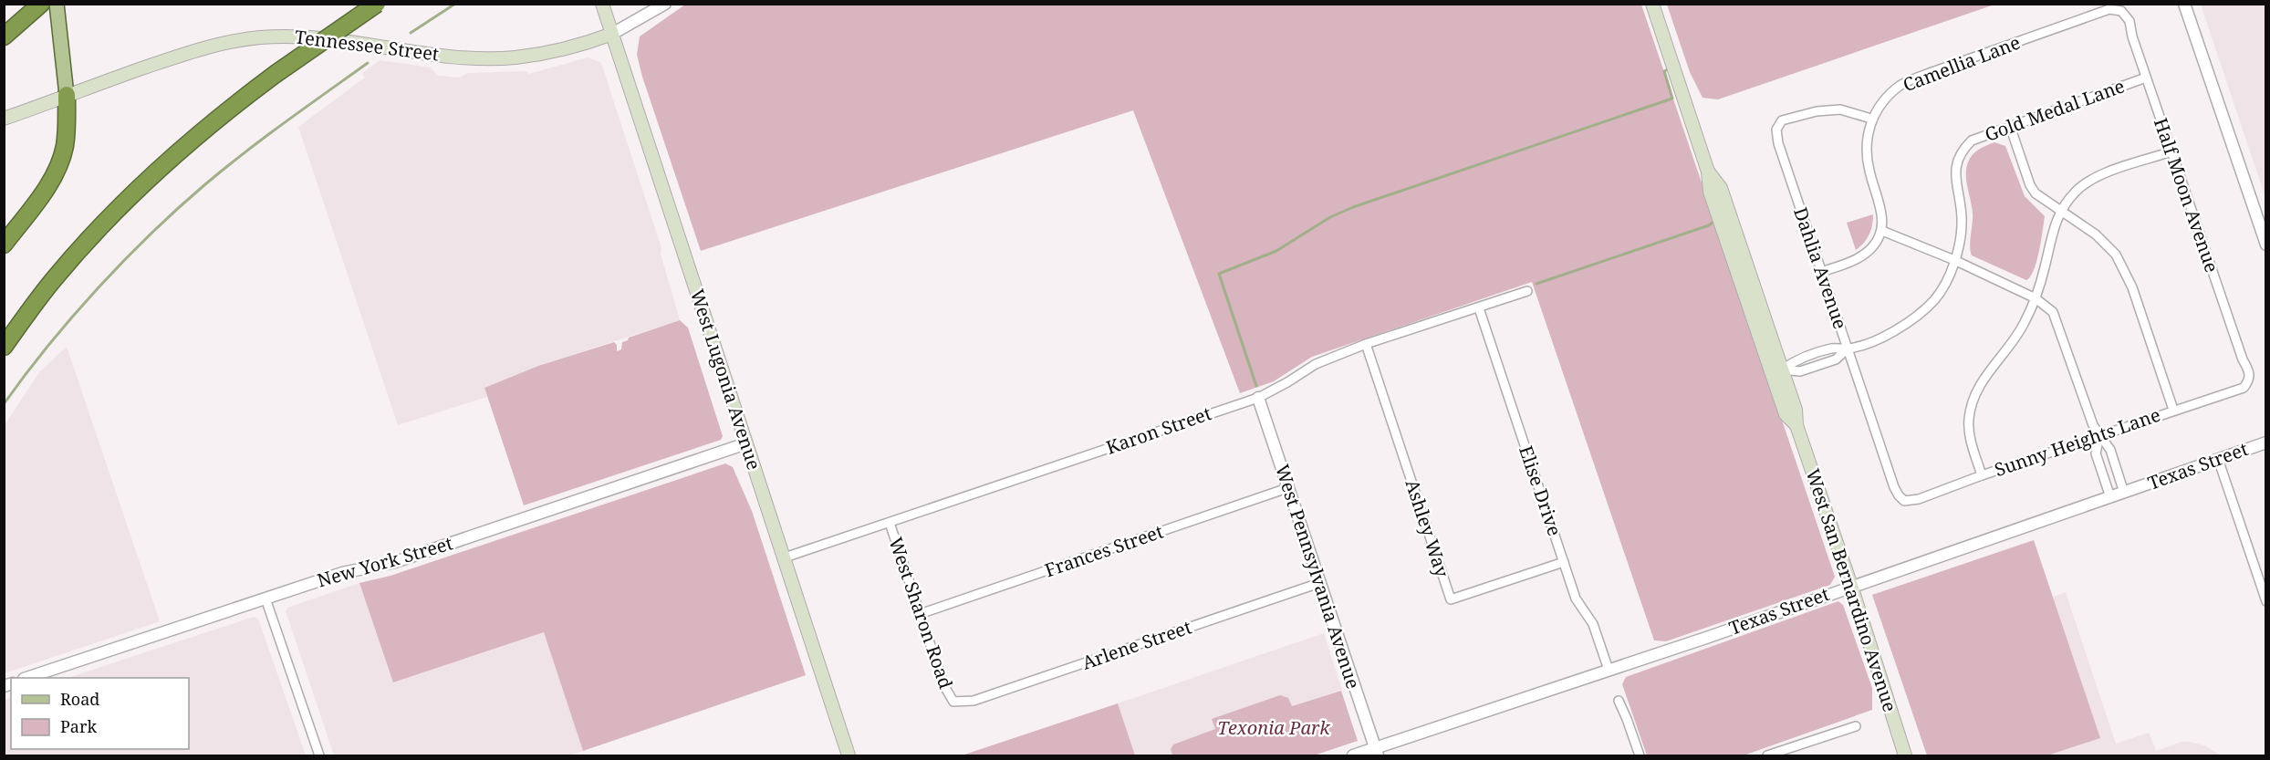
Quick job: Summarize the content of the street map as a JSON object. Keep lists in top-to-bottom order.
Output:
{
  "streets": {
    "main road": ["Tennessee Street", "West Lugonia Avenue", "West San Bernardino Avenue"],
    "street": [
      "Camellia Lane",
      "Gold Medal Lane",
      "Half Moon Avenue",
      "Dahlia Avenue",
      "Karon Street",
      "Sunny Heights Lane",
      "Texas Street",
      "Elise Drive",
      "Ashley Way",
      "Frances Street",
      "New York Street",
      "West Pennsylvania Avenue",
      "West Sharon Road",
      "Arlene Street"
    ]
  },
  "crossings": [
    ["Tennessee Street", "West Lugonia Avenue"],
    ["Camellia Lane", "Half Moon Avenue"],
    ["Camellia Lane", "Dahlia Avenue"],
    ["Gold Medal Lane", "Half Moon Avenue"],
    ["Gold Medal Lane", "Dahlia Avenue"],
    ["Gold Medal Lane", "West San Bernardino Avenue"],
    ["Half Moon Avenue", "Sunny Heights Lane"],
    ["Dahlia Avenue", "Sunny Heights Lane"],
    ["West Lugonia Avenue", "Karon Street"],
    ["West Lugonia Avenue", "New York Street"],
    ["Karon Street", "Elise Drive"],
    ["Karon Street", "Ashley Way"],
    ["Karon Street", "West Pennsylvania Avenue"],
    ["Karon Street", "West Sharon Road"],
    ["Texas Street", "Elise Drive"],
    ["Texas Street", "West Pennsylvania Avenue"],
    ["Texas Street", "West San Bernardino Avenue"],
    ["Elise Drive", "Ashley Way"],
    ["Frances Street", "West Pennsylvania Avenue"],
    ["Frances Street", "West Sharon Road"],
    ["West Pennsylvania Avenue", "Arlene Street"],
    ["West Sharon Road", "Arlene Street"]
  ],
  "parks": ["Texonia Park"],
  "legend": ["Road", "Park"]
}
